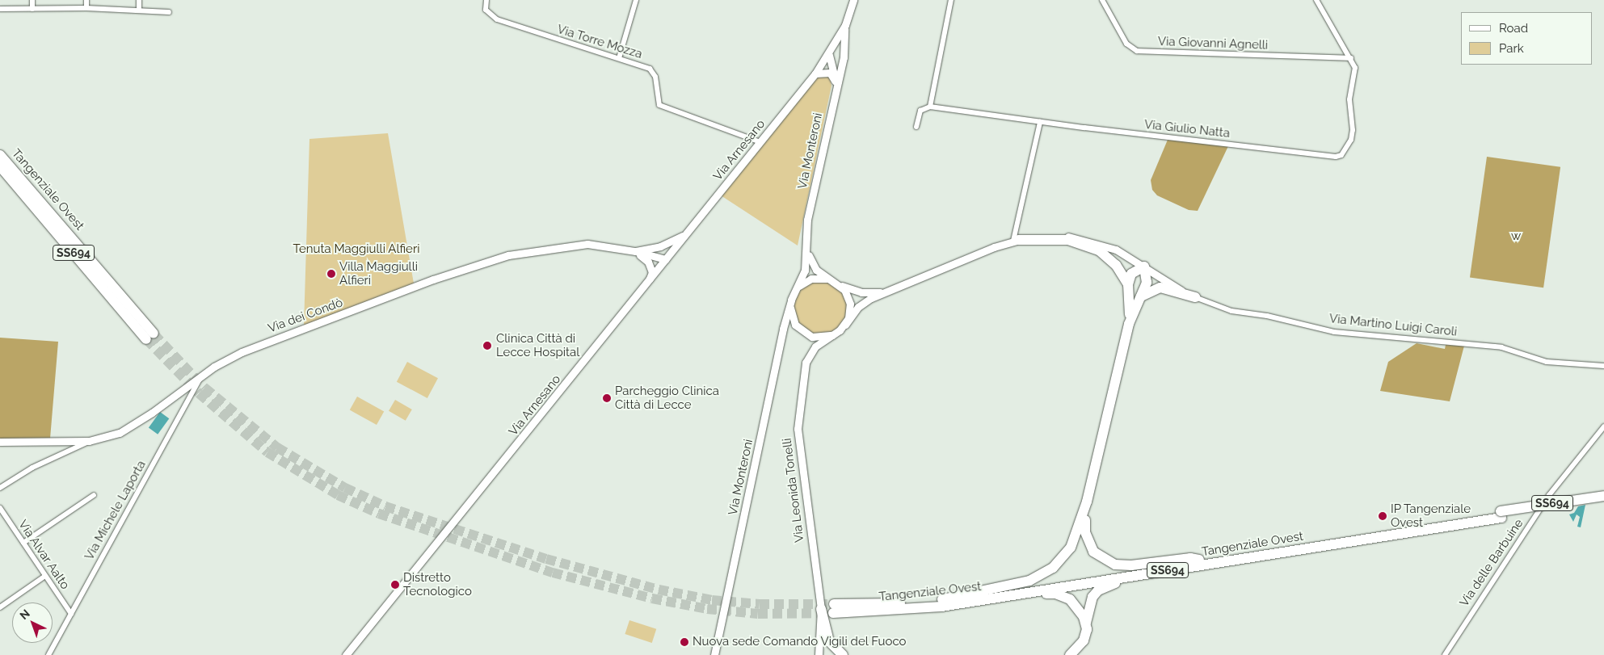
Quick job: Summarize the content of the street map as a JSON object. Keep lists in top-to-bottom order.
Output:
{
  "streets": {
    "highway": ["Tangenziale Ovest", "SS694"],
    "main road": [
      "Via Arnesano",
      "Via Monteroni",
      "Via dei Condò",
      "Via Martino Luigi Caroli",
      "Via Leonida Tonelli"
    ],
    "street": [
      "Via Torre Mozza",
      "Via Giovanni Agnelli",
      "Via Giulio Natta",
      "Via Michele Laporta",
      "Via Alvar Aalto",
      "Via delle Barbuine"
    ]
  },
  "crossings": [
    ["Via Torre Mozza", "Via Arnesano"],
    ["Via Giovanni Agnelli", "Via Giulio Natta"],
    ["Via Arnesano", "Via Monteroni"],
    ["Via Arnesano", "Via dei Condò"],
    ["Via Monteroni", "Via Martino Luigi Caroli"],
    ["Via Monteroni", "Via Leonida Tonelli"],
    ["Via dei Condò", "Via Michele Laporta"],
    ["Via Martino Luigi Caroli", "Via Leonida Tonelli"],
    ["Via Michele Laporta", "Via Alvar Aalto"]
  ],
  "parks": ["w", "Tenuta Maggiulli Alfieri"],
  "places": [
    "Villa Maggiulli Alfieri",
    "Clinica Città di Lecce Hospital",
    "Parcheggio Clinica Città di Lecce",
    "IP Tangenziale Ovest",
    "Distretto Tecnologico",
    "Nuova sede Comando Vigili del Fuoco"
  ],
  "legend": ["Road", "Park"],
  "north": "top left"
}
